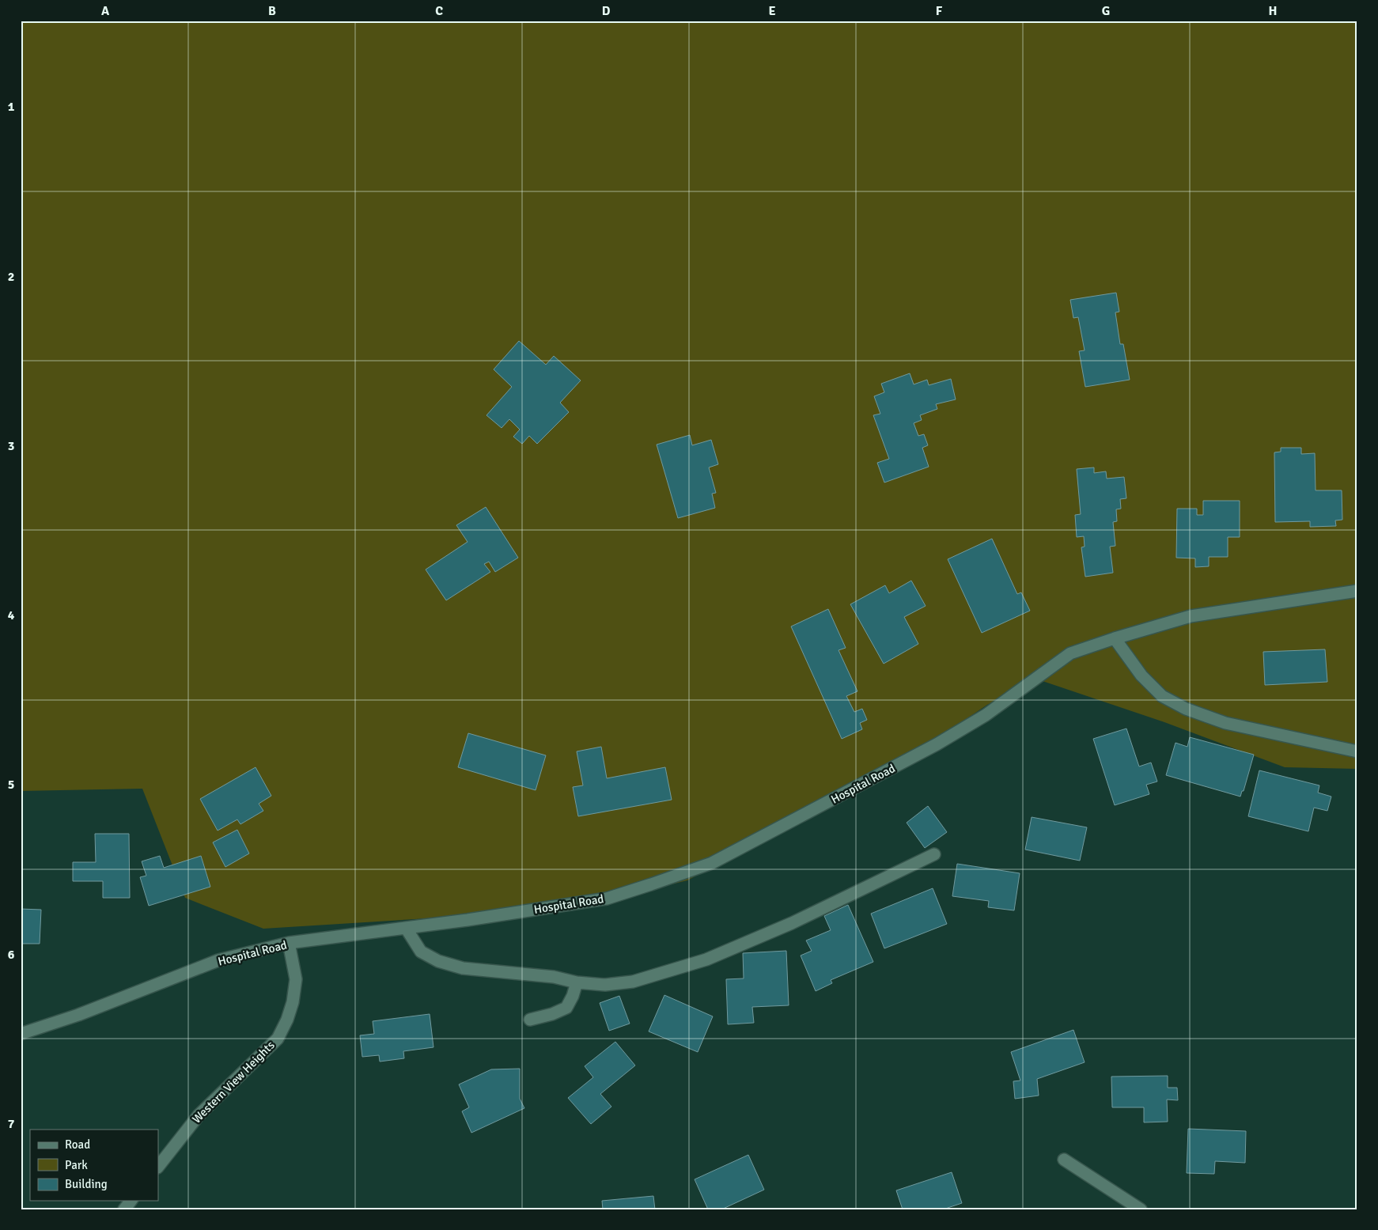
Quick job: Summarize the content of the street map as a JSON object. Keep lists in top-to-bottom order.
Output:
{
  "streets": {
    "street": ["Hospital Road", "Western View Heights"]
  },
  "crossings": [
    ["Hospital Road", "Western View Heights"]
  ],
  "legend": ["Road", "Park", "Building"],
  "grid": {
    "columns": [
      "A",
      "B",
      "C",
      "D",
      "E",
      "F",
      "G",
      "H"
    ],
    "rows": [
      "1",
      "2",
      "3",
      "4",
      "5",
      "6",
      "7"
    ]
  }
}
